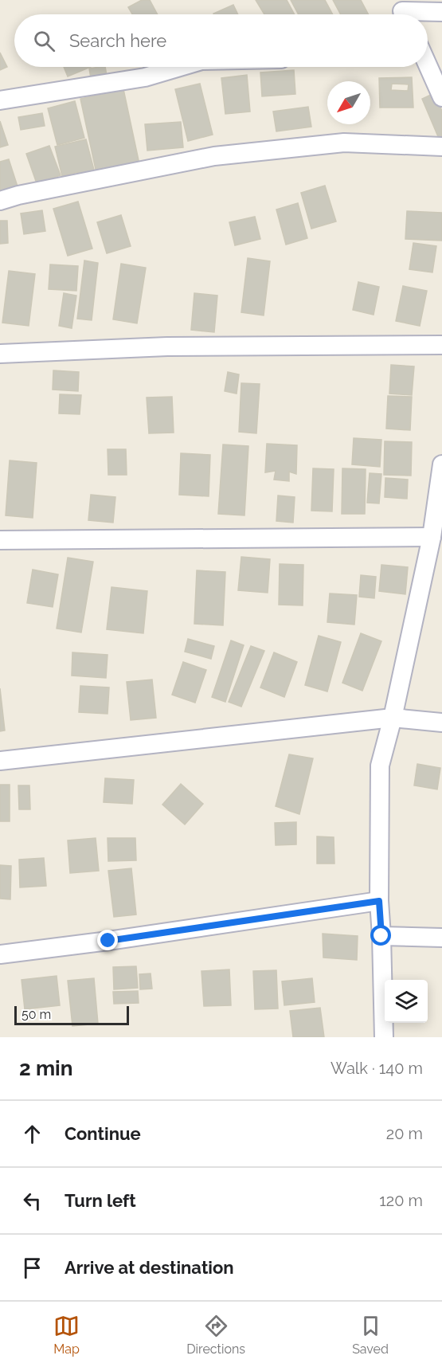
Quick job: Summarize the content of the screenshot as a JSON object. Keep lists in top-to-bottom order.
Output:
{
  "scale_bar": "50 m",
  "north": "bottom left",
  "page": {
    "search": "Search here",
    "scale": "50 m",
    "heading": ["2 min", "Walk · 140 m"],
    "list": [
      ["Continue", "20 m"],
      ["Turn left", "120 m"],
      "Arrive at destination"
    ],
    "nav": ["Map", "Directions", "Saved"]
  }
}
